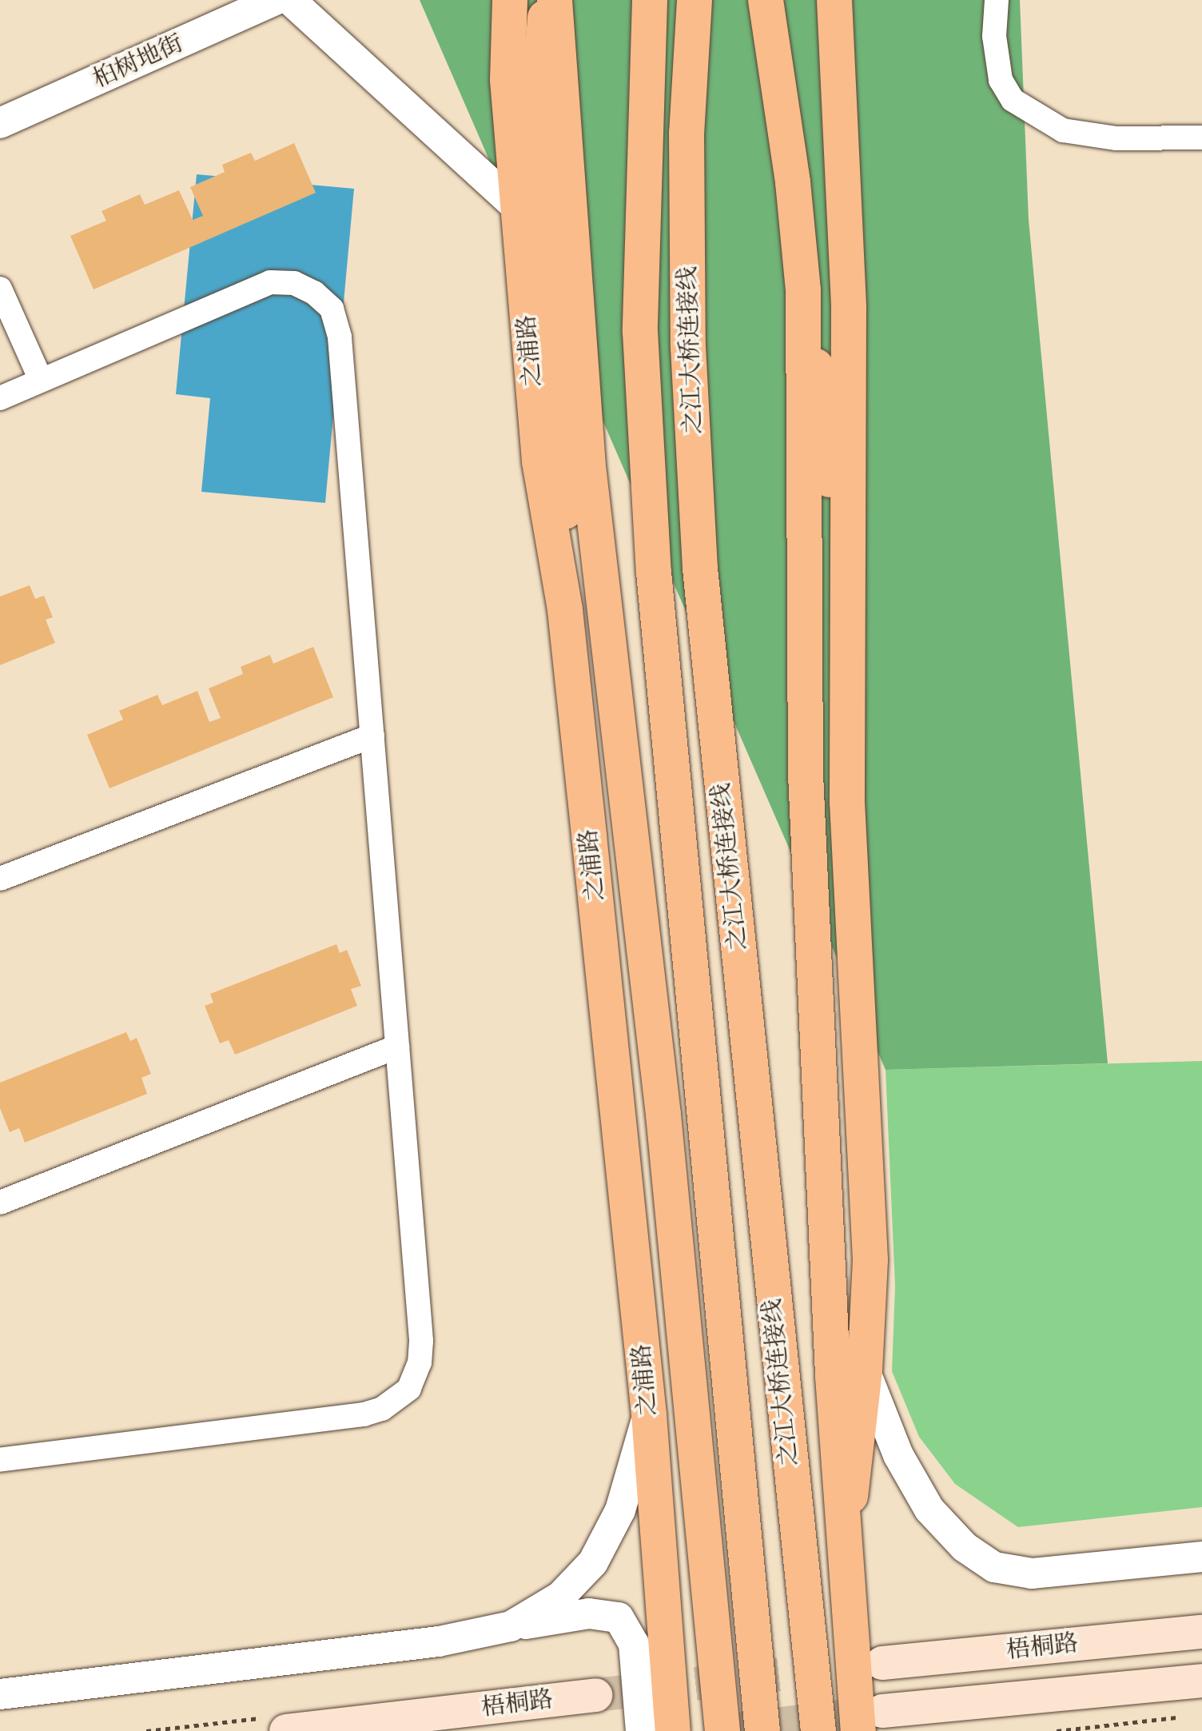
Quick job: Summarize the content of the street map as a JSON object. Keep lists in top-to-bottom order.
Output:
{
  "streets": {
    "main road": ["之江大桥连接线", "之浦路", "梧桐路"],
    "street": ["桕树地街"]
  }
}
